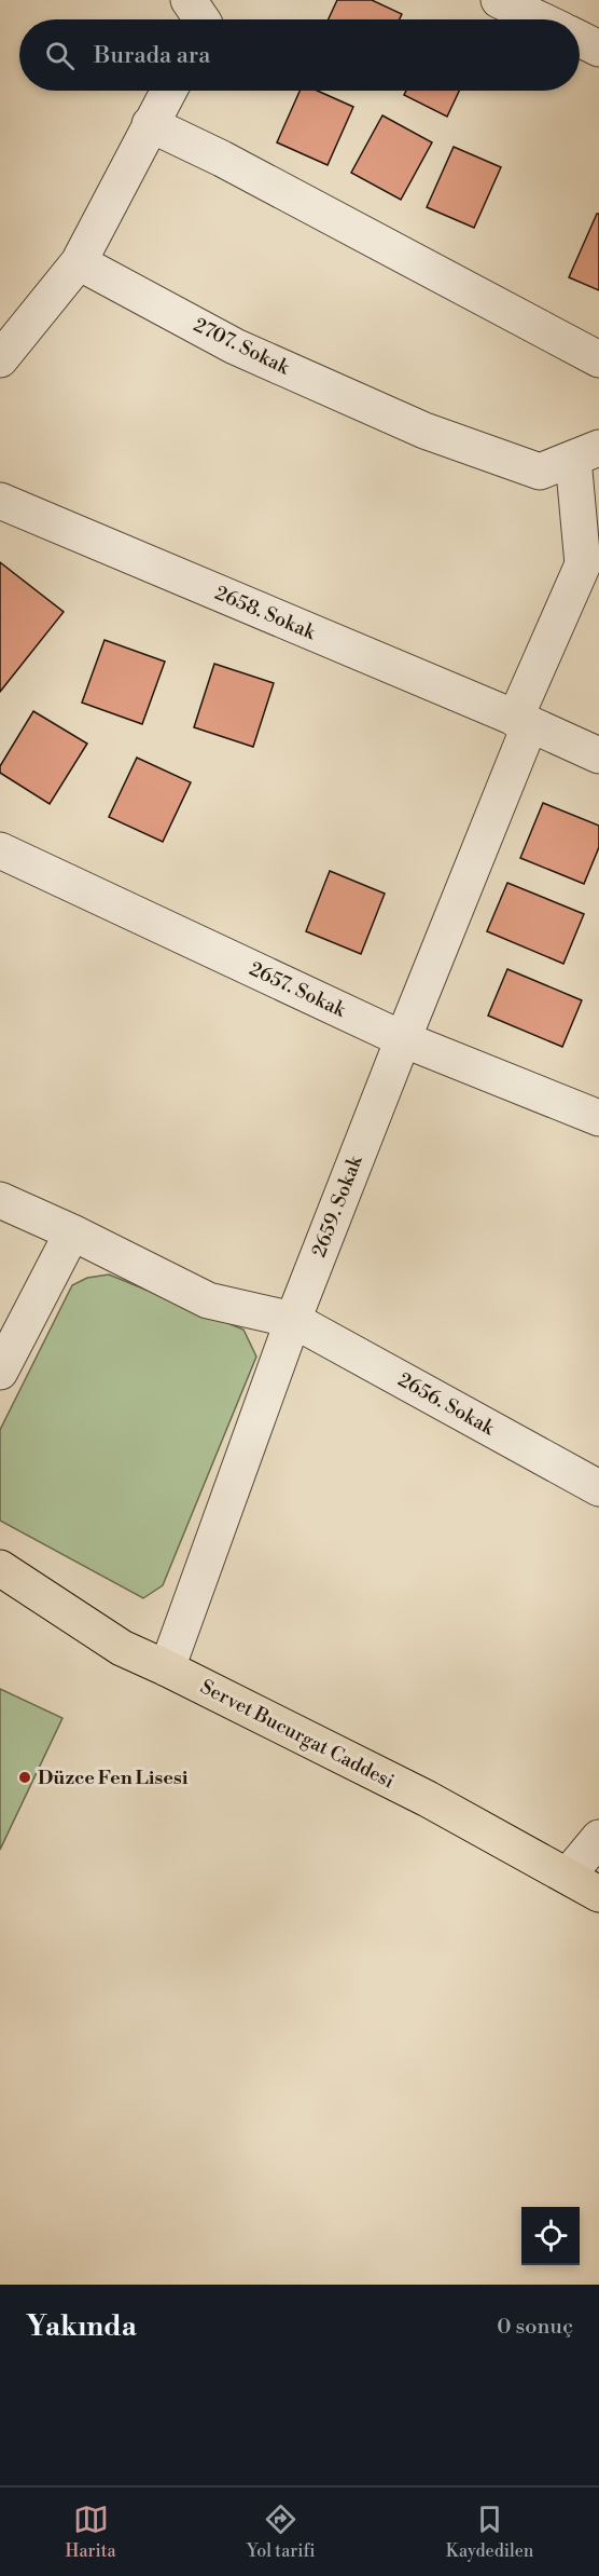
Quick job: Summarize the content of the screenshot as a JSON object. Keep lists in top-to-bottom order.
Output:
{
  "streets": {
    "main road": ["Servet Bucurgat Caddesi"],
    "street": [
      "2707. Sokak",
      "2658. Sokak",
      "2657. Sokak",
      "2659. Sokak",
      "2656. Sokak"
    ]
  },
  "crossings": [
    ["2707. Sokak", "2659. Sokak"],
    ["2658. Sokak", "2659. Sokak"],
    ["2657. Sokak", "2659. Sokak"],
    ["2659. Sokak", "2656. Sokak"],
    ["2659. Sokak", "Servet Bucurgat Caddesi"]
  ],
  "places": ["Düzce Fen Lisesi"],
  "page": {
    "search": "Burada ara",
    "heading": ["Yakında", "0 sonuç"],
    "nav": ["Harita", "Yol tarifi", "Kaydedilen"]
  }
}
